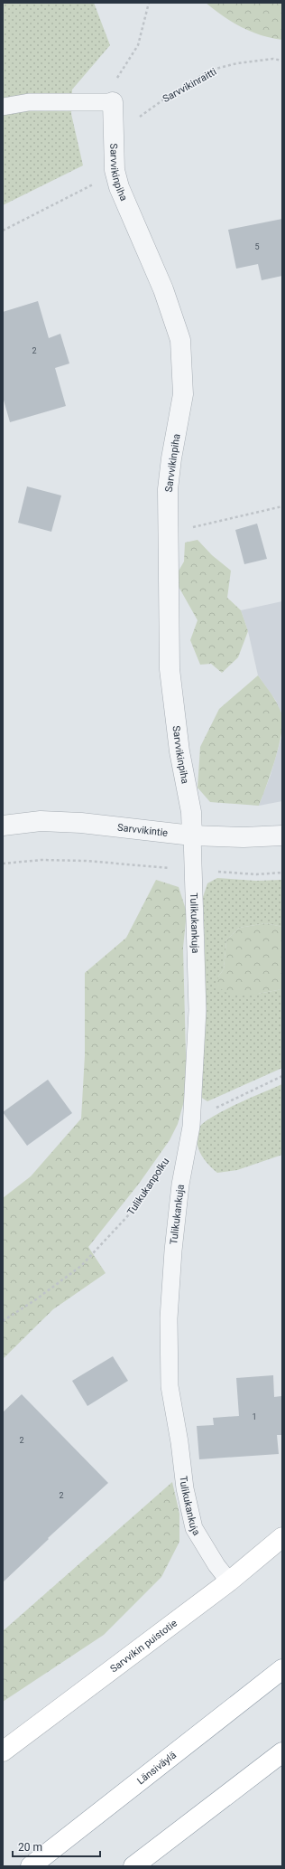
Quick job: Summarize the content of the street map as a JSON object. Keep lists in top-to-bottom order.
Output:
{
  "streets": {
    "main road": ["Sarvvikin puistotie", "Länsiväylä"],
    "street": ["Sarvvikinpiha", "Sarvvikintie"],
    "lane": ["Tulikukankuja"],
    "path": ["Sarvvikinraitti", "Tulikukanpolku"]
  },
  "crossings": [
    ["Sarvvikinraitti", "Sarvvikinpiha"],
    ["Sarvvikinpiha", "Sarvvikintie"],
    ["Sarvvikinpiha", "Tulikukankuja"],
    ["Sarvvikintie", "Tulikukankuja"],
    ["Tulikukankuja", "Sarvvikin puistotie"]
  ],
  "house_numbers": [
    "5",
    "2",
    "1",
    "2",
    "2"
  ],
  "scale_bar": "20 m"
}
